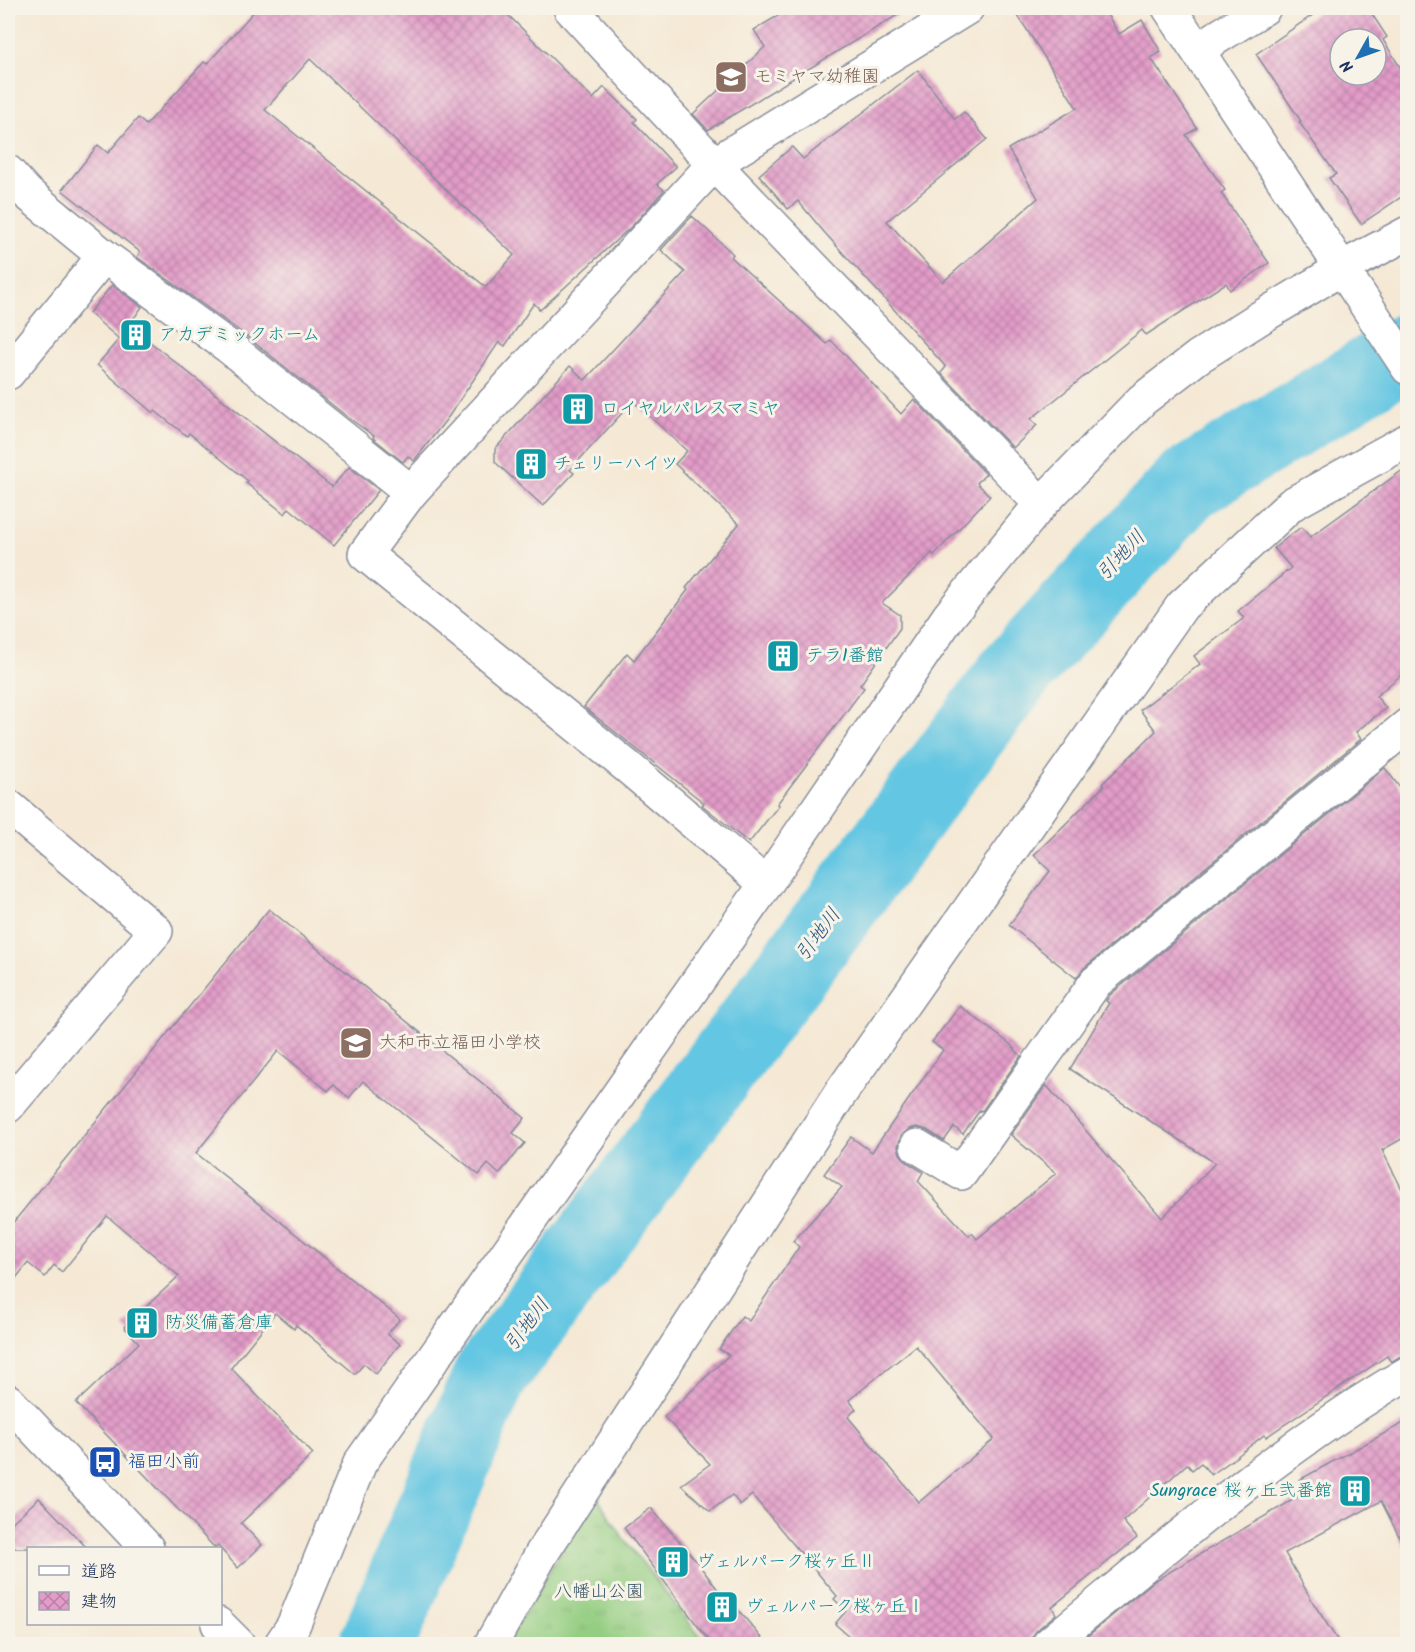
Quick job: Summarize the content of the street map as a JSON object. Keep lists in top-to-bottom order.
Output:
{
  "water": ["引地川"],
  "parks": ["八幡山公園"],
  "places": {
    "school or university": ["モミヤマ幼稚園", "大和市立福田小学校"],
    "building": [
      "アカデミックホーム",
      "ロイヤルパレスマミヤ",
      "チェリーハイツ",
      "テラ1番館",
      "防災備蓄倉庫",
      "Sungrace 桜ヶ丘弐番館",
      "ヴェルパーク桜ヶ丘Ⅱ",
      "ヴェルパーク桜ヶ丘Ⅰ"
    ],
    "bus stop": ["福田小前"]
  },
  "legend": ["道路", "建物"],
  "north": "bottom left"
}
